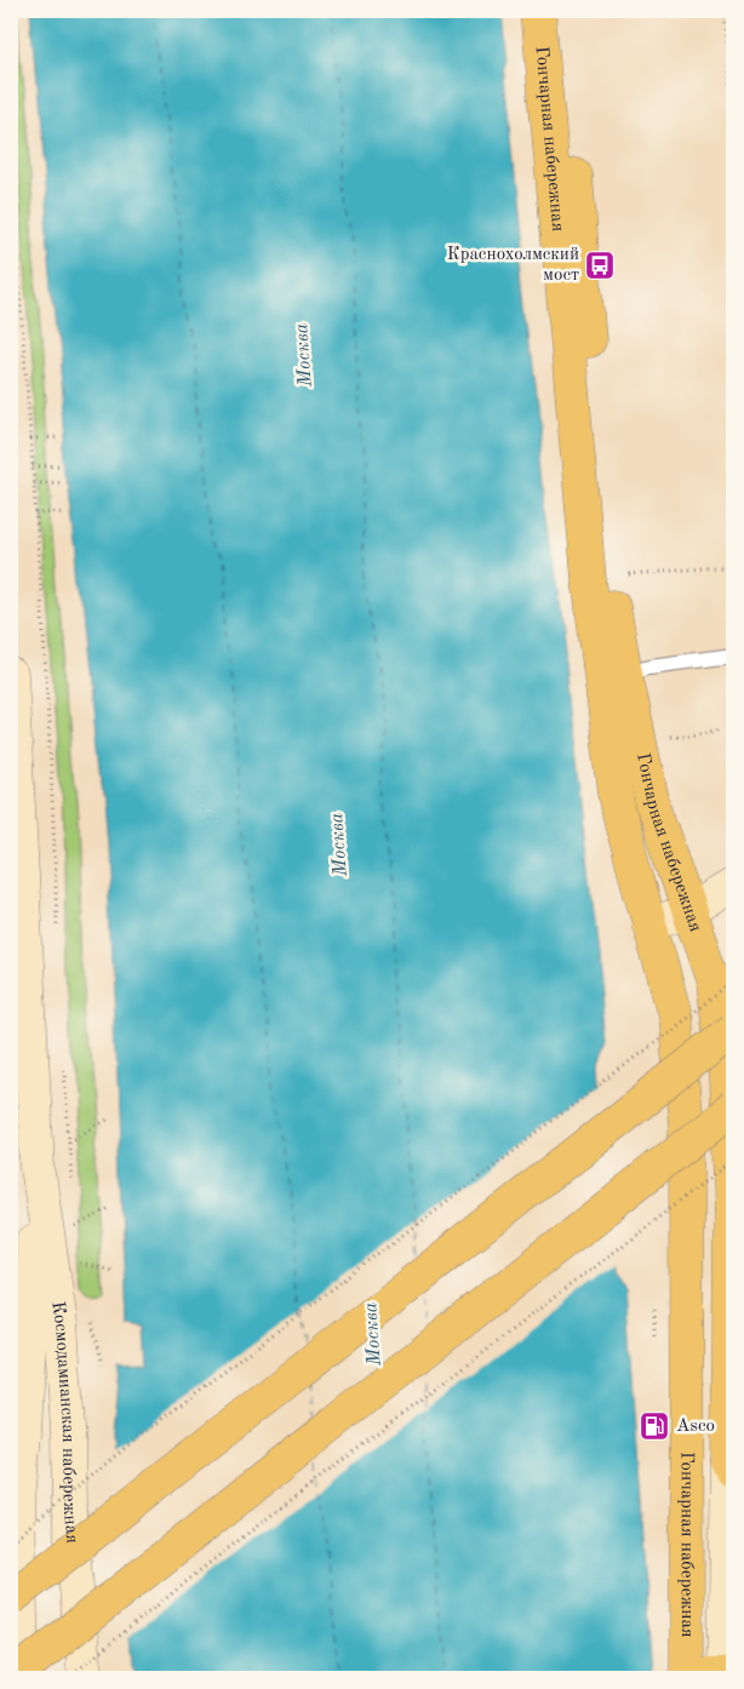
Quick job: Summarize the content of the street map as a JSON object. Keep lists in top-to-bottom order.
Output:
{
  "streets": {
    "main road": ["Гончарная набережная", "Космодамианская набережная"]
  },
  "water": ["Москва"],
  "places": {
    "bus stop": ["Краснохолмский мост"],
    "fuel station": ["Asco"]
  }
}
